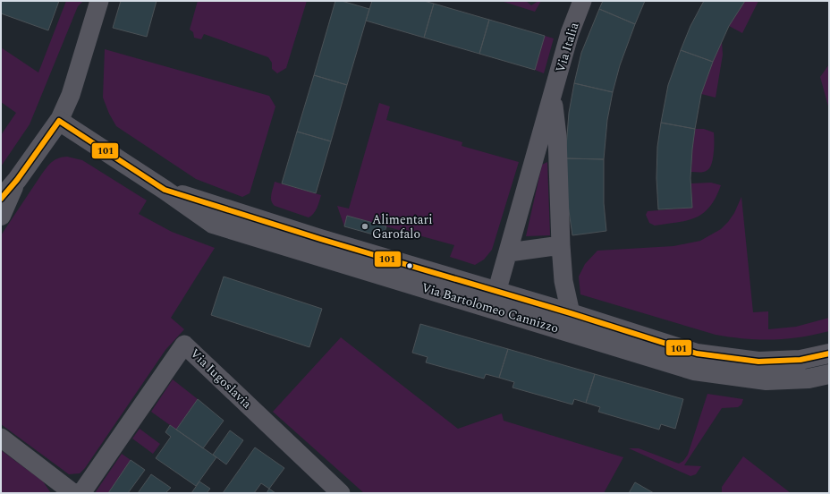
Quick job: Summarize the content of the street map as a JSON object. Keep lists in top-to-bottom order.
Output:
{
  "streets": {
    "street": ["Via Italia", "Via Bartolomeo Cannizzo", "Via Iugoslavia"]
  },
  "crossings": [
    ["Via Italia", "Via Bartolomeo Cannizzo"]
  ],
  "places": ["Alimentari Garofalo"],
  "lines": ["transit line 101"]
}
